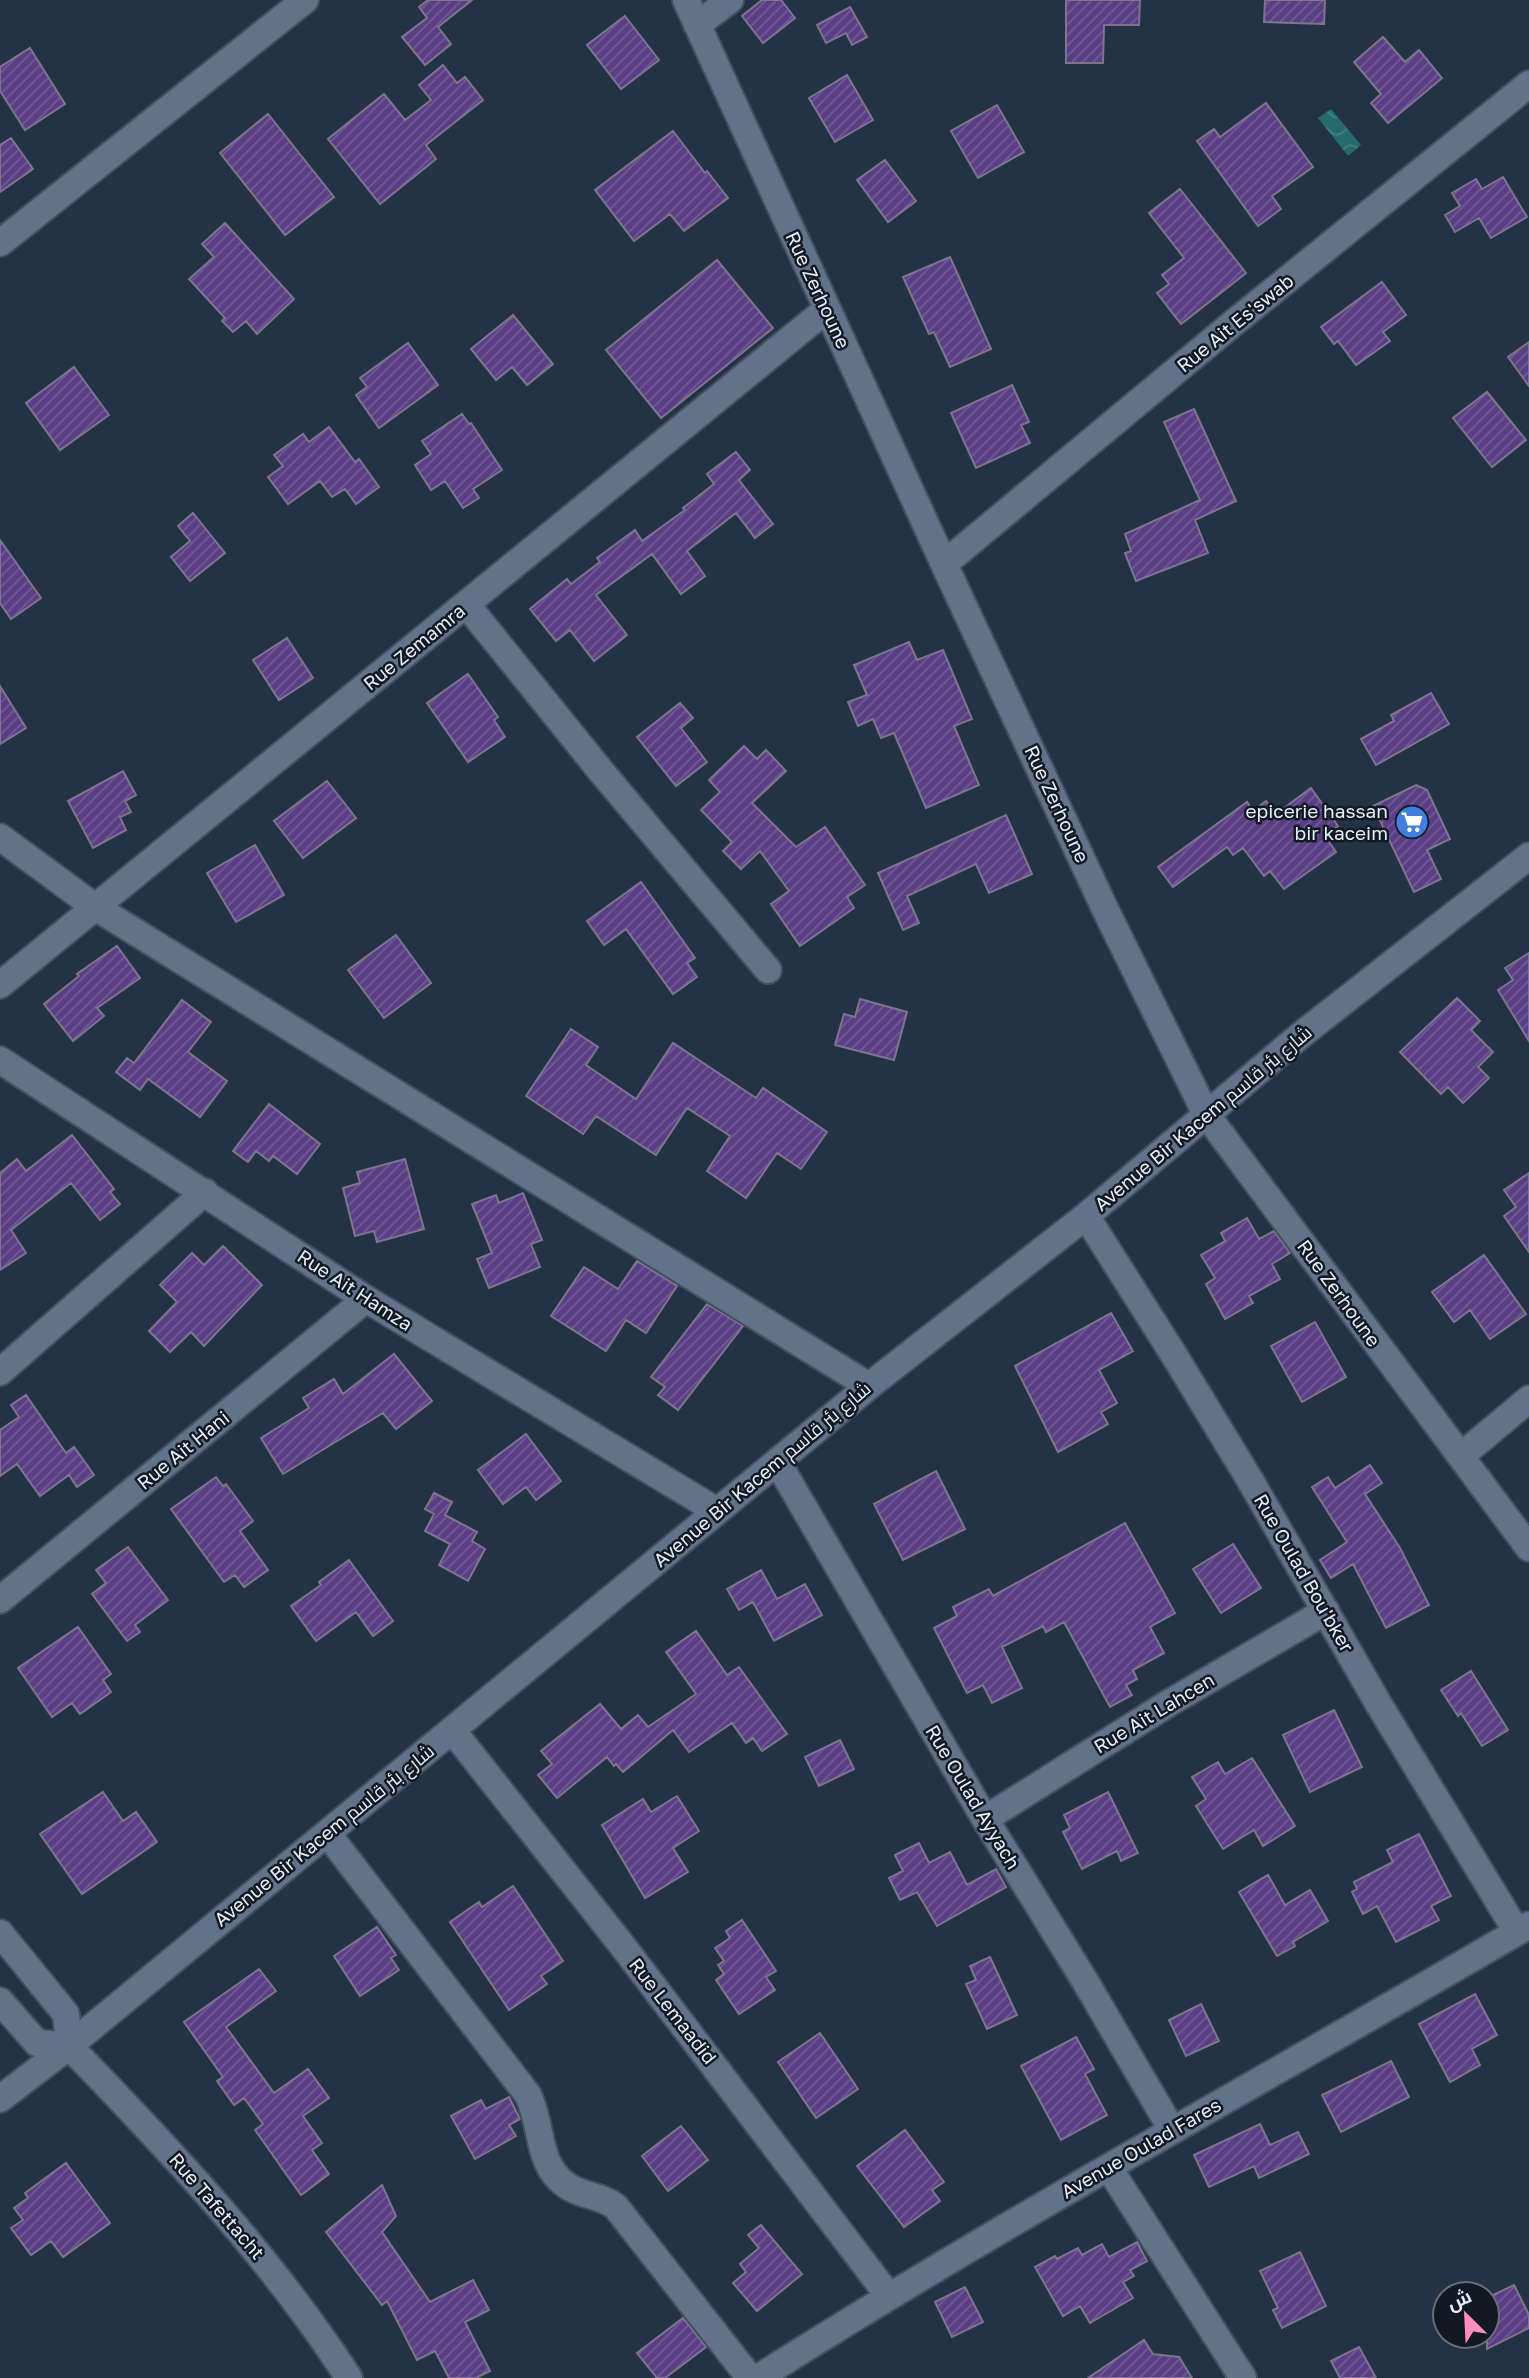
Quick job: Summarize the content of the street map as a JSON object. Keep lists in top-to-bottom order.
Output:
{
  "streets": {
    "street": [
      "Rue Zerhoune",
      "Rue Ait Es'swab",
      "Rue Zemamra",
      "Avenue Bir Kacem شارع بئر قاسم",
      "Rue Ait Hamza",
      "Rue Ait Hani",
      "Rue Oulad Bou'bker",
      "Rue Ait Lahcen",
      "Rue Oulad Ayyach",
      "Rue Lemaadid",
      "Avenue Oulad Fares",
      "Rue Tafettacht"
    ]
  },
  "crossings": [
    ["Rue Zerhoune", "Rue Ait Es'swab"],
    ["Rue Zerhoune", "Rue Zemamra"],
    ["Rue Zerhoune", "Avenue Bir Kacem شارع بئر قاسم"],
    ["Avenue Bir Kacem شارع بئر قاسم", "Rue Ait Hamza"],
    ["Avenue Bir Kacem شارع بئر قاسم", "Rue Oulad Bou'bker"],
    ["Avenue Bir Kacem شارع بئر قاسم", "Rue Oulad Ayyach"],
    ["Avenue Bir Kacem شارع بئر قاسم", "Rue Lemaadid"],
    ["Avenue Bir Kacem شارع بئر قاسم", "Rue Tafettacht"],
    ["Rue Ait Hamza", "Rue Ait Hani"],
    ["Rue Oulad Bou'bker", "Rue Ait Lahcen"],
    ["Rue Oulad Bou'bker", "Avenue Oulad Fares"],
    ["Rue Ait Lahcen", "Rue Oulad Ayyach"],
    ["Rue Oulad Ayyach", "Avenue Oulad Fares"],
    ["Rue Lemaadid", "Avenue Oulad Fares"]
  ],
  "places": {
    "supermarket": ["epicerie hassan bir kaceim"]
  },
  "north": "top left"
}
